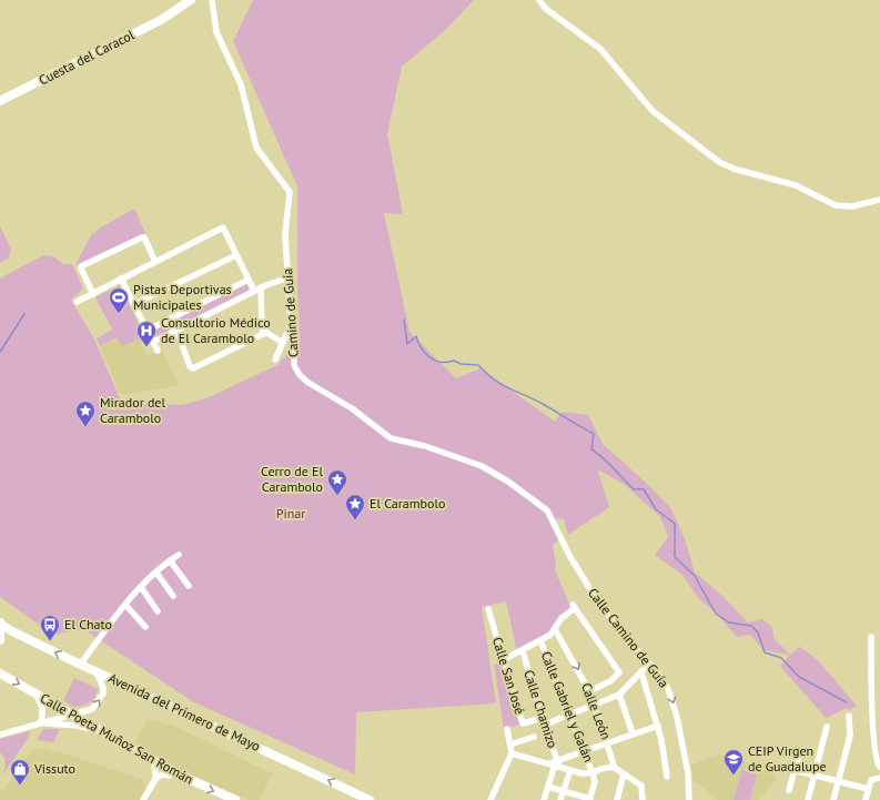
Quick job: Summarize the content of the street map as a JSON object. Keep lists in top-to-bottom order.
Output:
{
  "streets": {
    "main road": ["Cuesta del Caracol", "Avenida del Primero de Mayo", "Calle Poeta Muñoz San Román"],
    "street": [
      "Camino de Guía",
      "Calle Camino de Guía",
      "Calle San José",
      "Calle Gabriel y Galán",
      "Calle Chamizo",
      "Calle León"
    ]
  },
  "crossings": [
    ["Camino de Guía", "Calle Camino de Guía"],
    ["Calle San José", "Calle Chamizo"]
  ],
  "one_way": ["Calle León", "Avenida del Primero de Mayo", "Calle Poeta Muñoz San Román"],
  "parks": ["Pinar"],
  "places": {
    "sports": ["Pistas Deportivas Municipales"],
    "hospital": ["Consultorio Médico de El Carambolo"],
    "place": ["Mirador del Carambolo", "Cerro de El Carambolo", "El Carambolo"],
    "bus stop": ["El Chato"],
    "school or university": ["CEIP Virgen de Guadalupe"],
    "shop": ["Vissuto"]
  }
}
